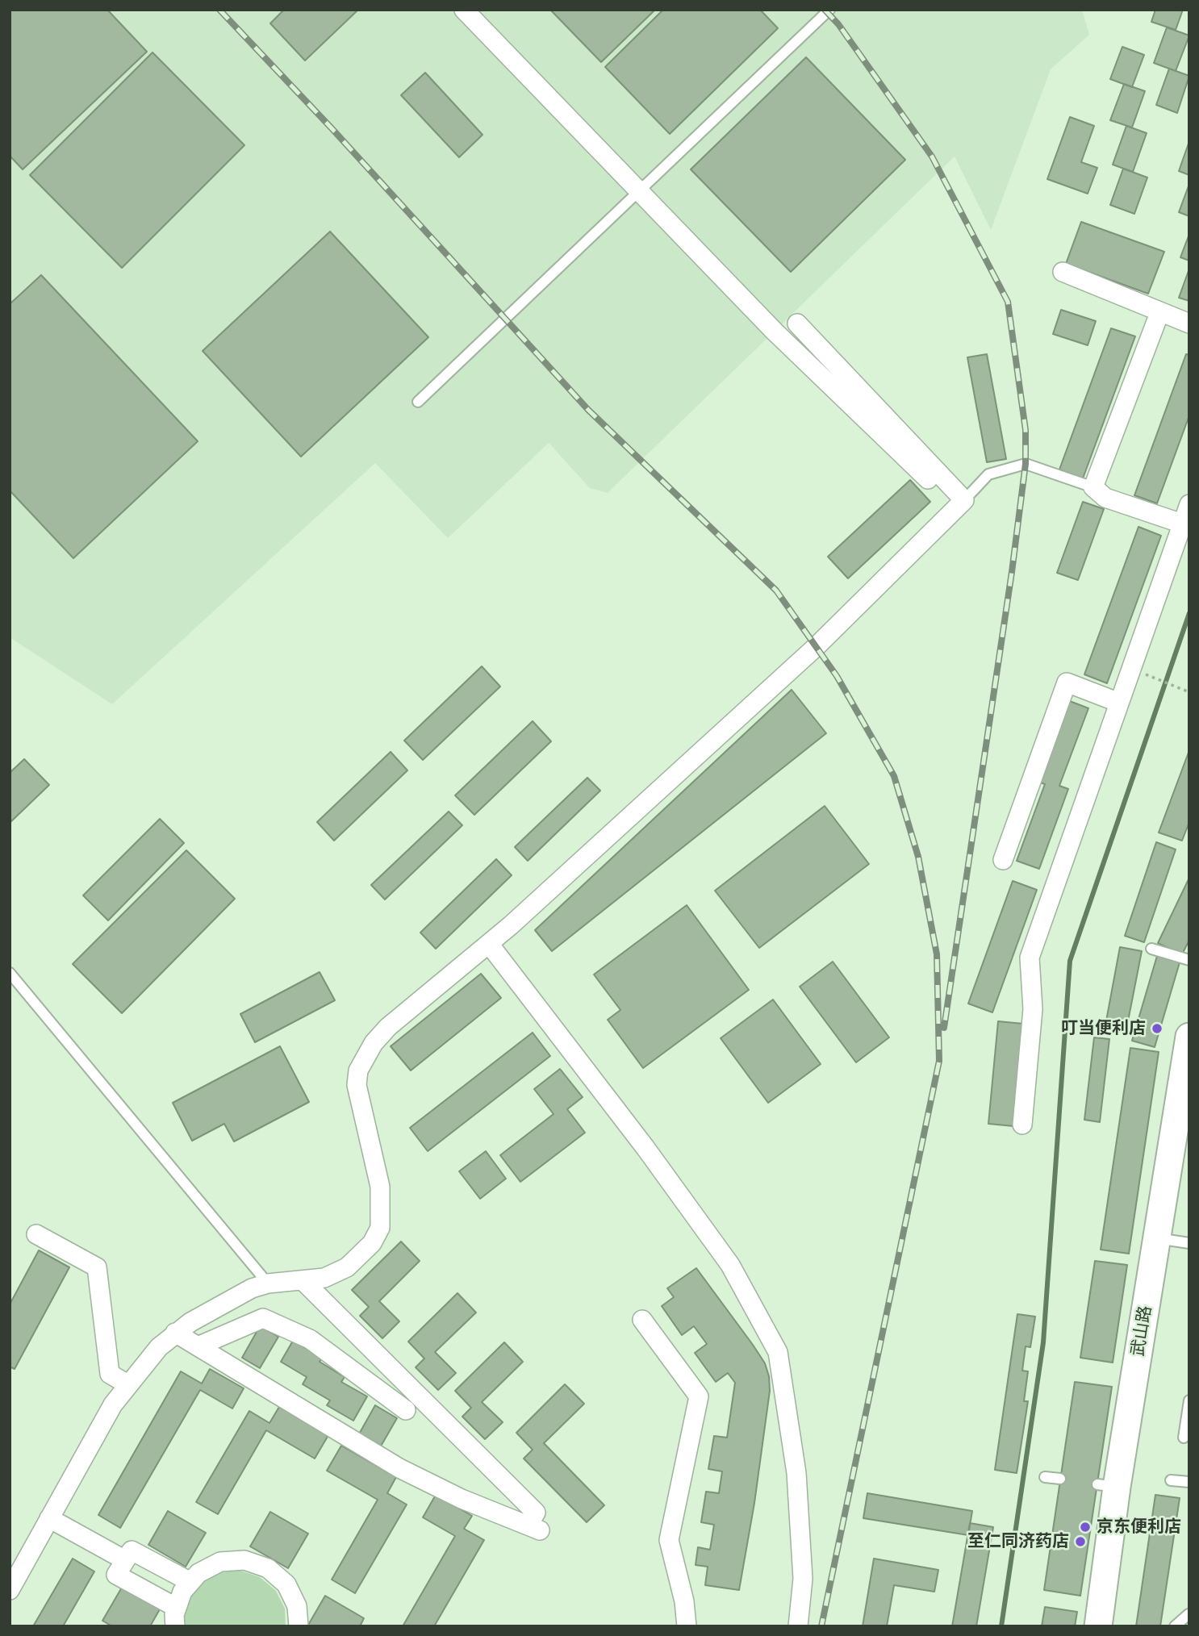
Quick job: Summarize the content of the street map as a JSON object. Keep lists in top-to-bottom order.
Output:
{
  "streets": {
    "main road": ["武山路"]
  },
  "places": ["叮当便利店", "京东便利店", "至仁同济药店"]
}
